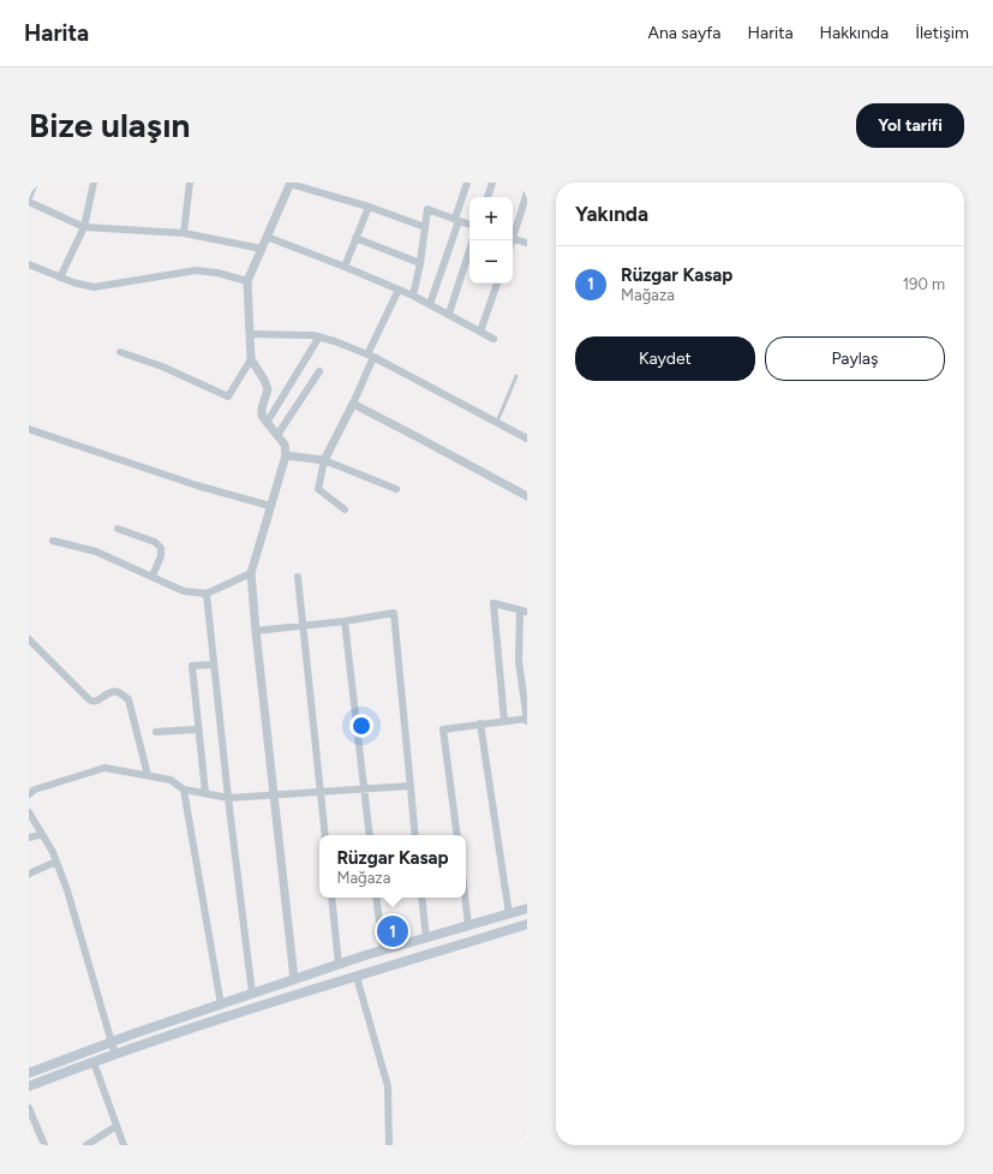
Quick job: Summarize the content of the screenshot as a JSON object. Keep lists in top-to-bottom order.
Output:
{
  "page": {
    "header": "Harita",
    "nav": [
      "Ana sayfa",
      "Harita",
      "Hakkında",
      "İletişim"
    ],
    "buttons": [
      "Yol tarifi",
      ["Kaydet", "Paylaş"]
    ],
    "title": "Bize ulaşın",
    "heading": "Yakında",
    "map_buttons": ["+", "−"],
    "list": [
      {
        "mark": "1",
        "name": "Rüzgar Kasap",
        "note": "Mağaza",
        "value": "190 m"
      }
    ],
    "popup": ["Rüzgar Kasap", "Mağaza"],
    "pins": "1"
  }
}
